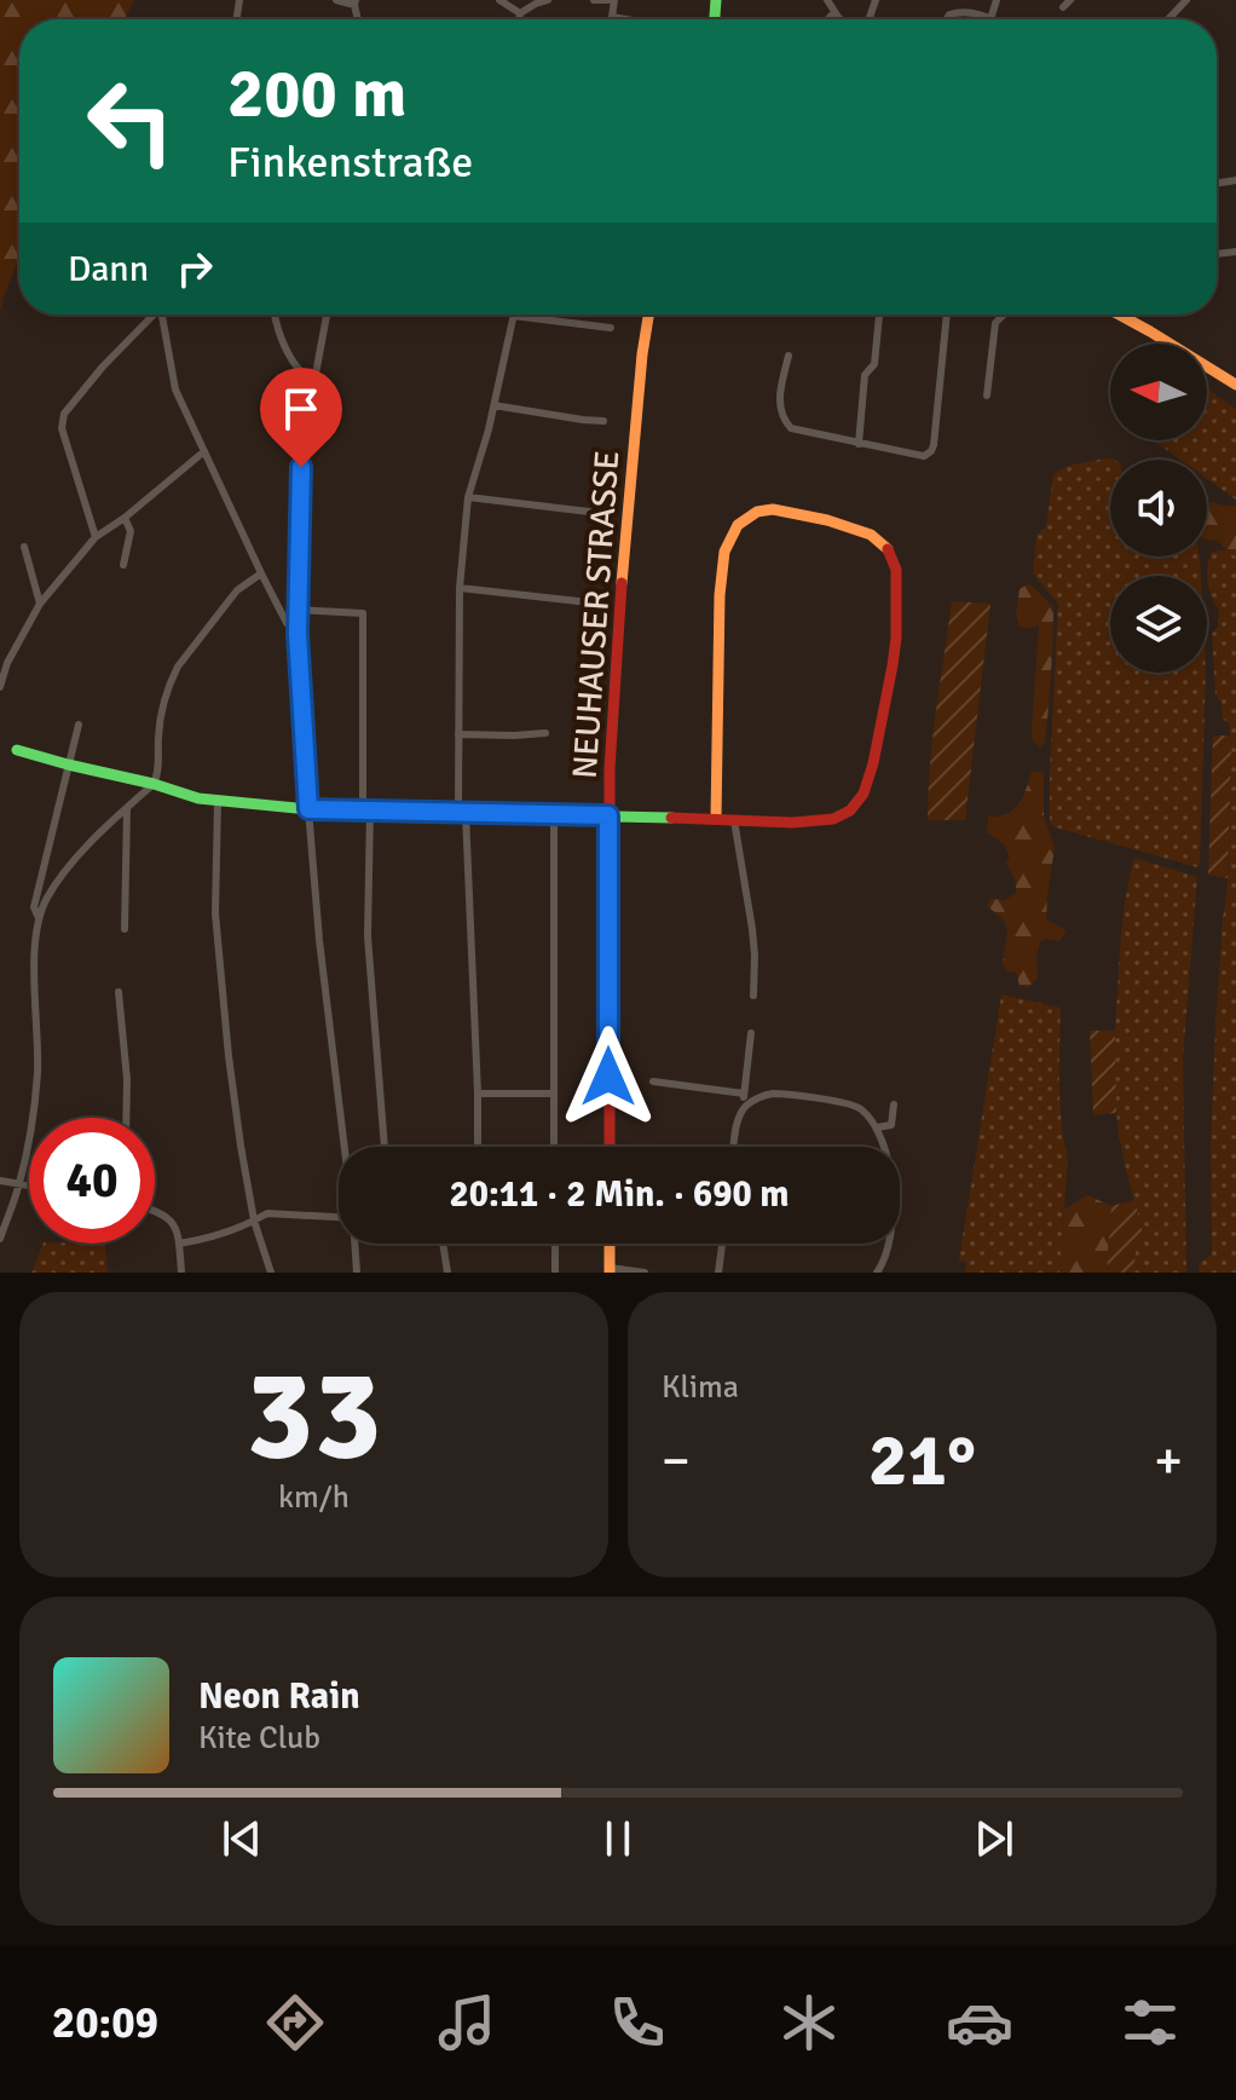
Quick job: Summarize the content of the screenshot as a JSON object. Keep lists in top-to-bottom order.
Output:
{
  "streets": {
    "street": ["NEUHAUSER STRASSE"]
  },
  "north": "left",
  "page": {
    "turn": ["200 m", "Finkenstraße"],
    "then": "Dann",
    "limit": "40",
    "trip": "20:11 · 2 Min. · 690 m",
    "tile": [
      ["33", "km/h"],
      "Klima"
    ],
    "heat": ["−", "21°", "+"],
    "song": ["Neon Rain", "Kite Club"],
    "tabs": "20:09"
  }
}
